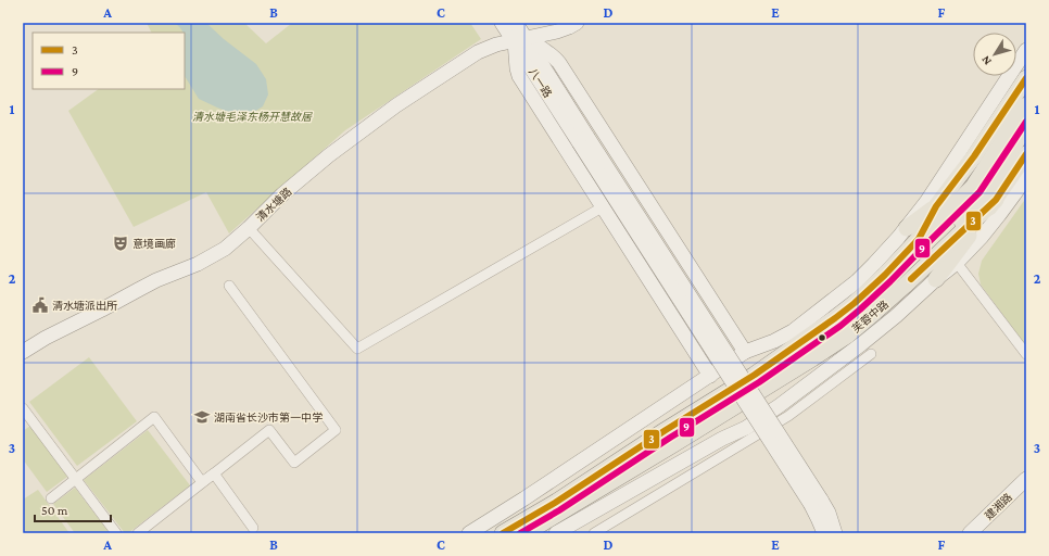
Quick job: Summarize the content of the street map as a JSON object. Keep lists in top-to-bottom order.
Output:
{
  "streets": {
    "main road": ["芙蓉中路"],
    "street": ["八一路", "清水塘路", "建湘路"]
  },
  "crossings": [
    ["八一路", "清水塘路"]
  ],
  "parks": ["清水塘毛泽东杨开慧故居"],
  "places": {
    "theatre": ["意境画廊"],
    "public building": ["清水塘派出所"],
    "school or university": ["湖南省长沙市第一中学"]
  },
  "lines": ["transit line 3", "transit line 9"],
  "legend": ["3", "9"],
  "scale_bar": "50 m",
  "north": "bottom left",
  "grid": {
    "columns": [
      "A",
      "B",
      "C",
      "D",
      "E",
      "F"
    ],
    "rows": ["1", "2", "3"]
  }
}
